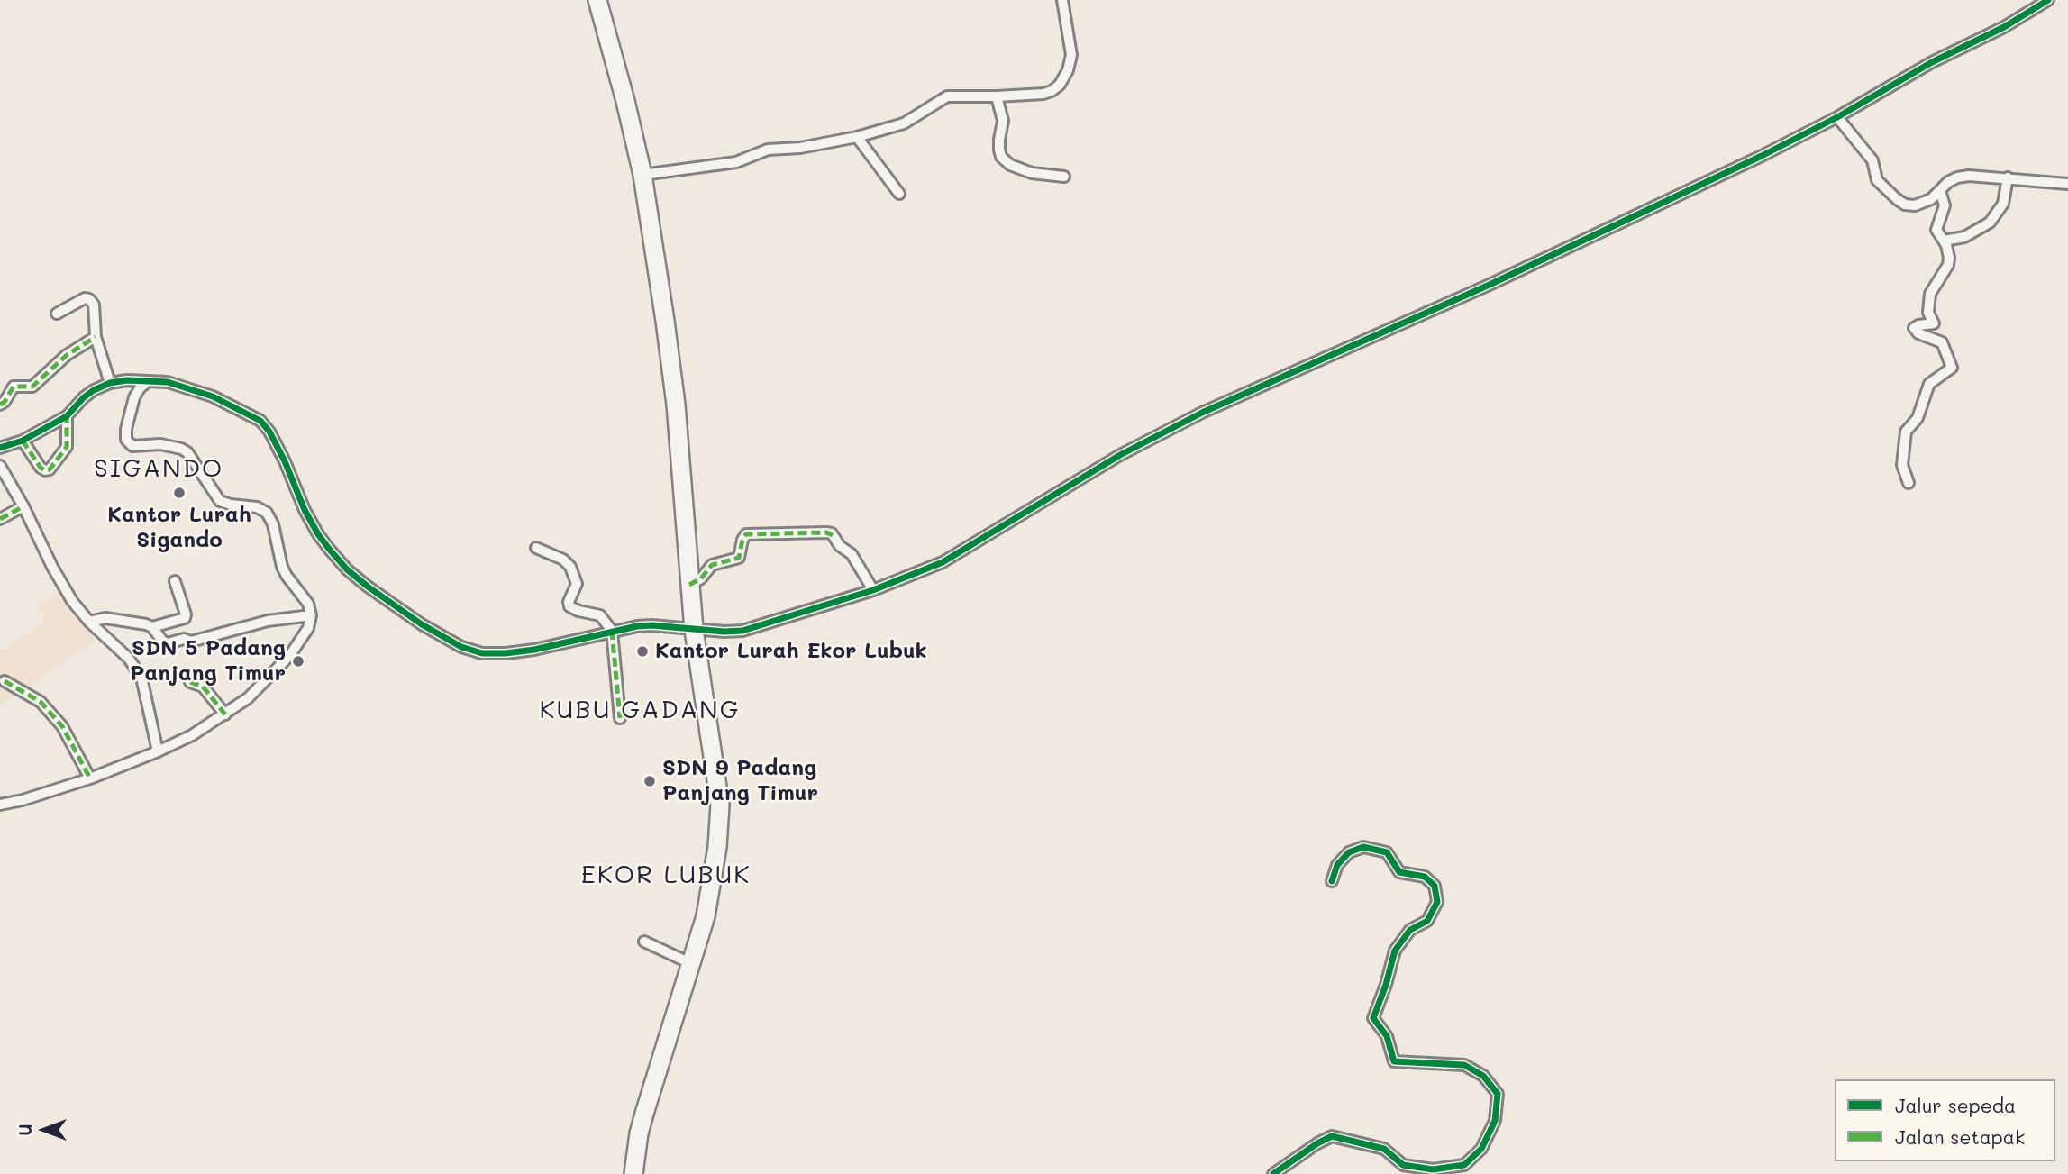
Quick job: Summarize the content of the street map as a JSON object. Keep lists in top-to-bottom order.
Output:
{
  "districts": ["SIGANDO", "KUBU GADANG", "EKOR LUBUK"],
  "places": [
    "Kantor Lurah Sigando",
    "Kantor Lurah Ekor Lubuk",
    "SDN 5 Padang Panjang Timur",
    "SDN 9 Padang Panjang Timur"
  ],
  "legend": ["Jalur sepeda", "Jalan setapak"],
  "north": "left"
}
